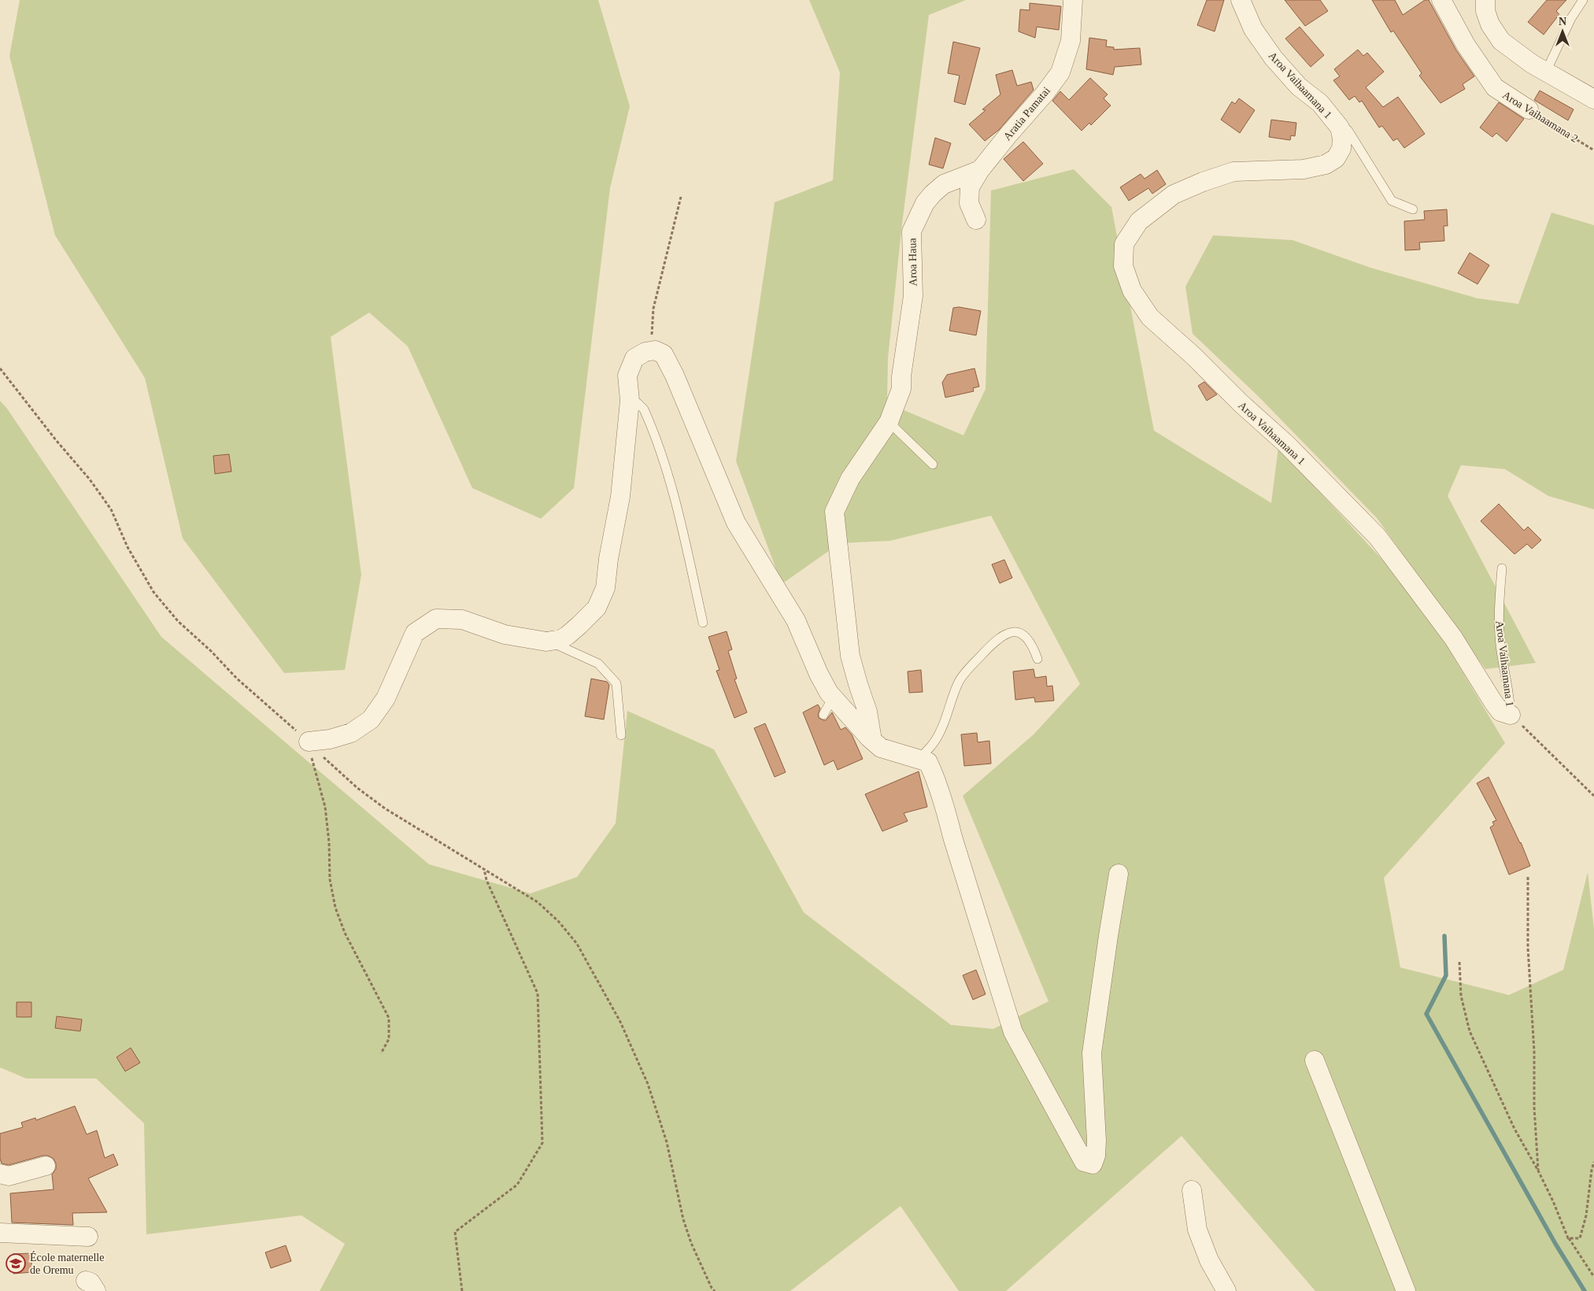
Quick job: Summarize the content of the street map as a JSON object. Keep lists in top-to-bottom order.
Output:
{
  "streets": {
    "street": [
      "Aroa Vaihaamana 1",
      "Aratia Pamatai",
      "Aroa Vaihaamana 2",
      "Aroa Haua"
    ]
  },
  "crossings": [
    ["Aratia Pamatai", "Aroa Haua"]
  ],
  "places": {
    "school or university": ["École maternelle de Oremu"]
  },
  "north": "top"
}
